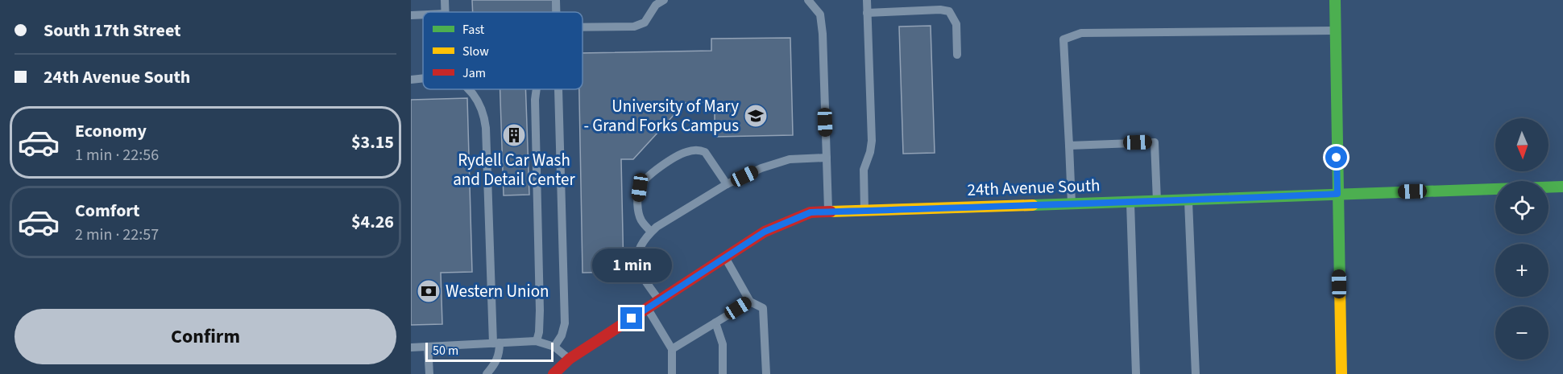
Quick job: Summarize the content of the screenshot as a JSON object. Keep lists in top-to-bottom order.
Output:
{
  "streets": {
    "street": ["24th Avenue South"]
  },
  "places": {
    "school or university": ["University of Mary - Grand Forks Campus"],
    "building": ["Rydell Car Wash and Detail Center"],
    "bank": ["Western Union"]
  },
  "legend": ["Fast", "Slow", "Jam"],
  "scale_bar": "50 m",
  "north": "bottom",
  "page": {
    "banner": ["South 17th Street", "24th Avenue South"],
    "list": [
      {
        "name": "Economy",
        "note": "1 min · 22:56",
        "value": "$3.15"
      },
      {
        "name": "Comfort",
        "note": "2 min · 22:57",
        "value": "$4.26"
      }
    ],
    "map_buttons": ["+", "−"],
    "bubble": "1 min",
    "buttons": "Confirm",
    "scale": "50 m"
  }
}
